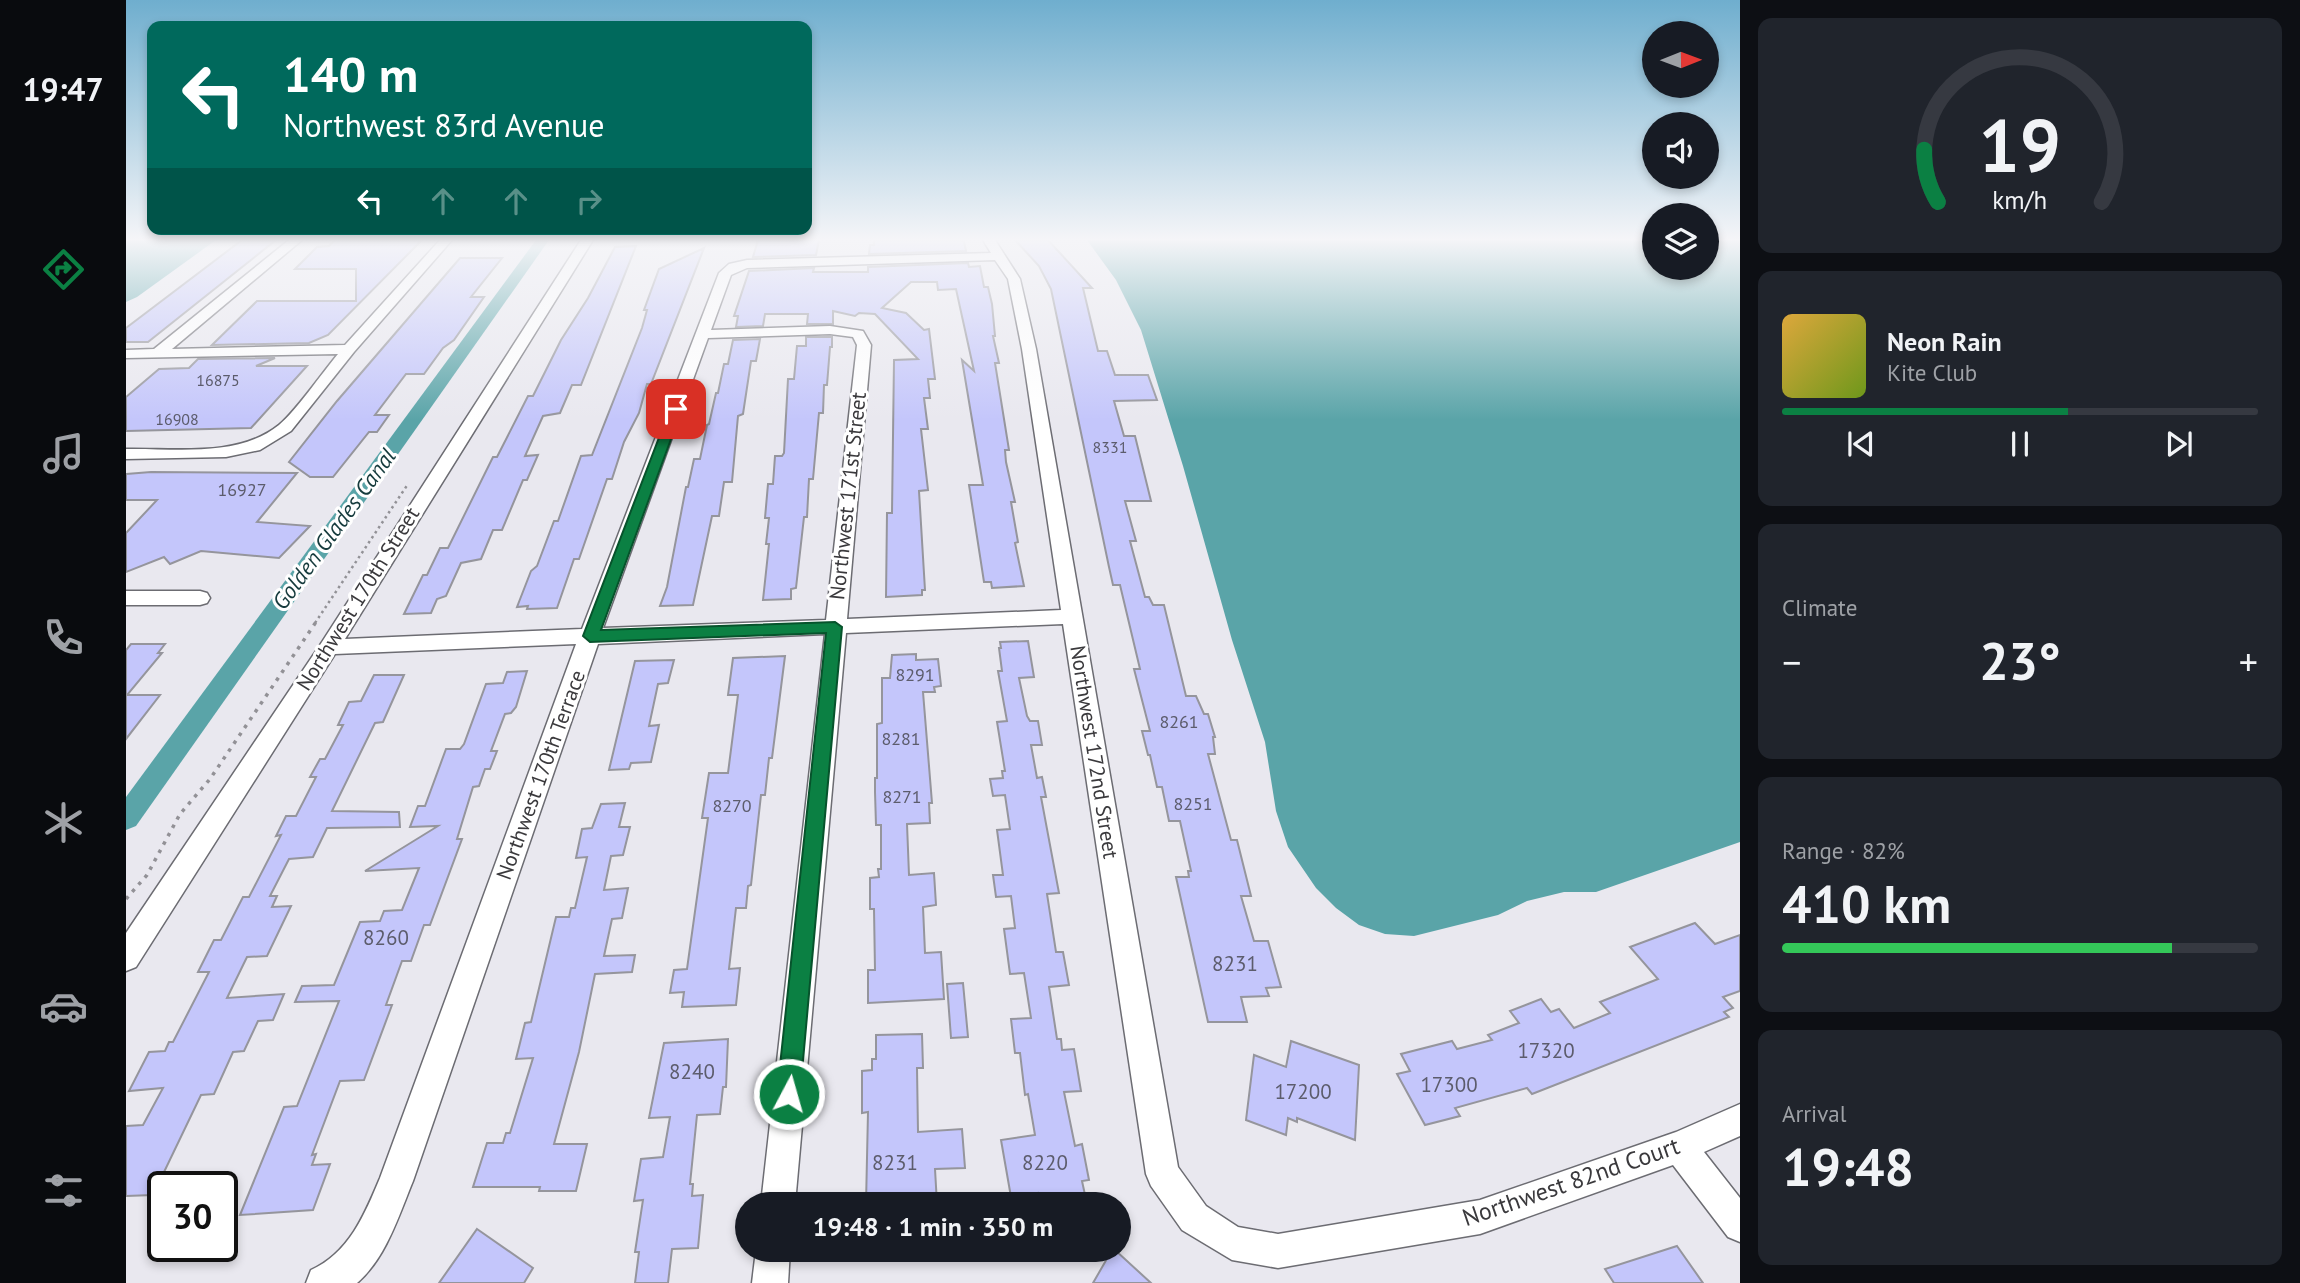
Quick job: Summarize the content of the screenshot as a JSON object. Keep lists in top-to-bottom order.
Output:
{
  "streets": {
    "street": [
      "Northwest 171st Street",
      "Northwest 170th Street",
      "Northwest 172nd Street",
      "Northwest 170th Terrace",
      "Northwest 82nd Court"
    ]
  },
  "crossings": [
    ["Northwest 171st Street", "Northwest 170th Terrace"],
    ["Northwest 172nd Street", "Northwest 82nd Court"]
  ],
  "water": ["Golden Glades Canal"],
  "house_numbers": [
    "16875",
    "16908",
    "8331",
    "16927",
    "8291",
    "8261",
    "8281",
    "8271",
    "8251",
    "8270",
    "8260",
    "8231",
    "17320",
    "8240",
    "17300",
    "17200",
    "8231",
    "8220"
  ],
  "north": "right",
  "page": {
    "tabs": "19:47",
    "turn": ["140 m", "Northwest 83rd Avenue"],
    "song": ["Neon Rain", "Kite Club"],
    "tile": [
      "Climate",
      ["Range · 82%", "410 km"],
      ["Arrival", "19:48"]
    ],
    "heat": ["−", "23°", "+"],
    "limit": "30",
    "trip": "19:48 · 1 min · 350 m",
    "gauge": ["19", "km/h"]
  }
}
